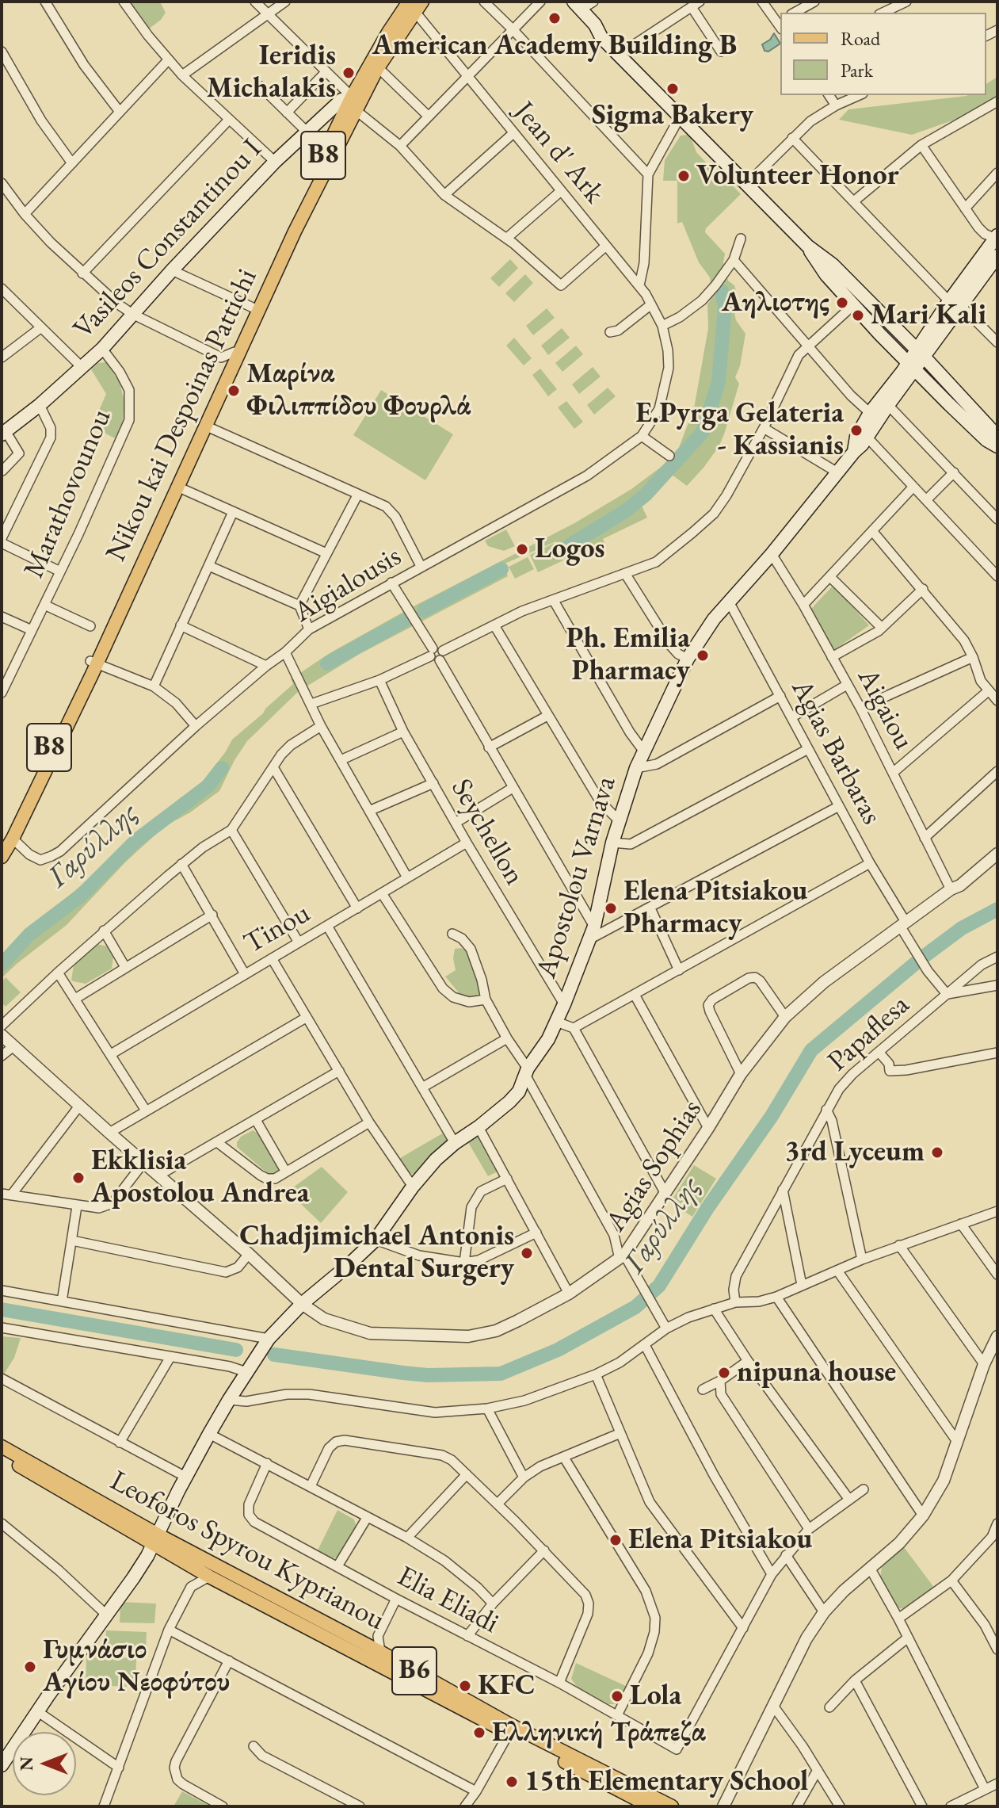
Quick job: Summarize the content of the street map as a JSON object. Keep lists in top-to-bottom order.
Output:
{
  "streets": {
    "main road": [
      "B8",
      "Vasileos Constantinou I",
      "Nikou kai Despoinas Pattichi",
      "Apostolou Varnava",
      "Leoforos Spyrou Kyprianou",
      "B6"
    ],
    "street": [
      "Jean d' Ark",
      "Marathovounou",
      "Aigialousis",
      "Aigaiou",
      "Agias Barbaras",
      "Seychellon",
      "Tinou",
      "Papaflesa",
      "Agias Sophias",
      "Elia Eliadi"
    ]
  },
  "crossings": [
    ["Jean d' Ark", "Nikou kai Despoinas Pattichi"],
    ["Jean d' Ark", "Aigialousis"],
    ["Vasileos Constantinou I", "Nikou kai Despoinas Pattichi"],
    ["Vasileos Constantinou I", "Marathovounou"],
    ["Nikou kai Despoinas Pattichi", "Aigialousis"],
    ["Aigaiou", "Apostolou Varnava"],
    ["Aigaiou", "Agias Sophias"],
    ["Agias Barbaras", "Apostolou Varnava"],
    ["Agias Barbaras", "Papaflesa"],
    ["Agias Barbaras", "Agias Sophias"],
    ["Seychellon", "Apostolou Varnava"],
    ["Seychellon", "Tinou"],
    ["Apostolou Varnava", "Agias Sophias"],
    ["Apostolou Varnava", "Leoforos Spyrou Kyprianou"]
  ],
  "water": ["Γαρύλλης"],
  "places": [
    "American Academy Building B",
    "Ieridis Michalakis",
    "Sigma Bakery",
    "Volunteer Honor",
    "Αηλιοτης",
    "Mari Kali",
    "Μαρίνα Φιλιππίδου Φουρλά",
    "E.Pyrga Gelateria - Kassianis",
    "Logos",
    "Ph. Emilia Pharmacy",
    "Elena Pitsiakou Pharmacy",
    "3rd Lyceum",
    "Ekklisia Apostolou Andrea",
    "Chadjimichael Antonis Dental Surgery",
    "nipuna house",
    "Elena Pitsiakou",
    "Γυμνάσιο Αγίου Νεοφύτου",
    "KFC",
    "Lola",
    "Ελληνική Τράπεζα",
    "15th Elementary School"
  ],
  "legend": ["Road", "Park"],
  "north": "left"
}
